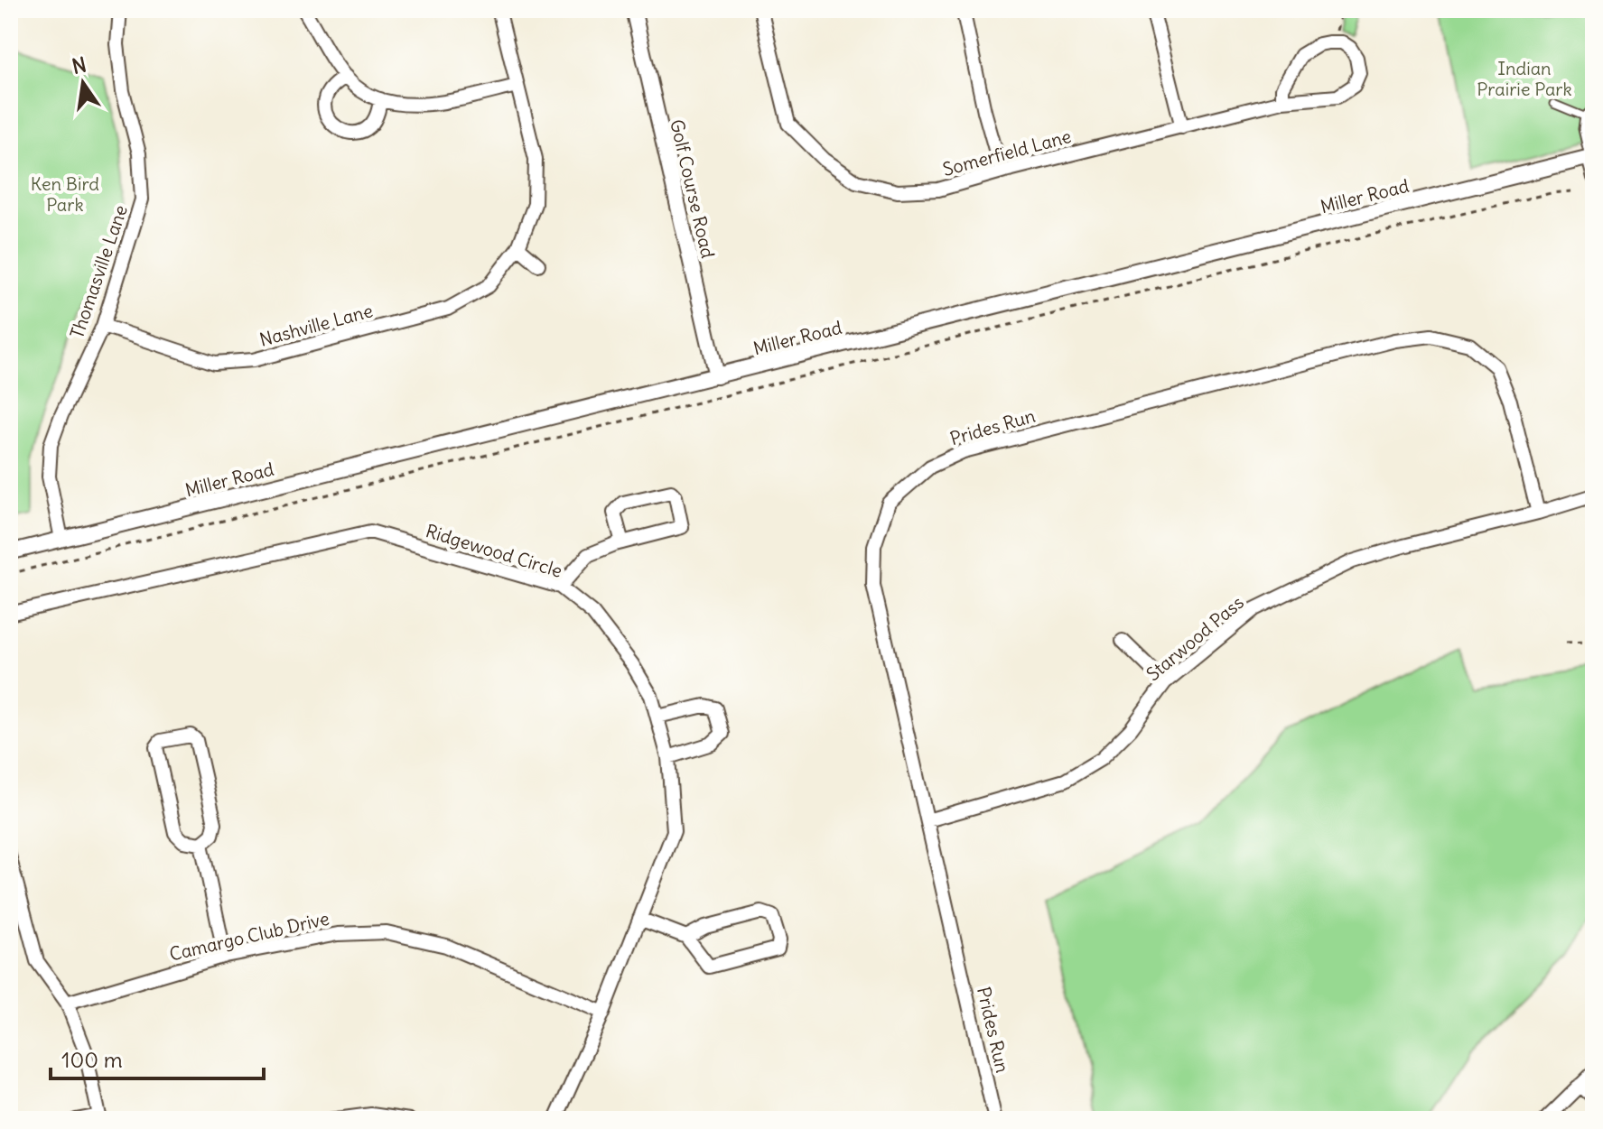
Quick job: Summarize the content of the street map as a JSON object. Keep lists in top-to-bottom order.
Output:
{
  "streets": {
    "street": [
      "Somerfield Lane",
      "Golf Course Road",
      "Miller Road",
      "Thomasville Lane",
      "Nashville Lane",
      "Prides Run",
      "Ridgewood Circle",
      "Starwood Pass",
      "Camargo Club Drive"
    ]
  },
  "crossings": [
    ["Golf Course Road", "Miller Road"],
    ["Miller Road", "Thomasville Lane"],
    ["Thomasville Lane", "Nashville Lane"],
    ["Prides Run", "Starwood Pass"],
    ["Ridgewood Circle", "Camargo Club Drive"]
  ],
  "parks": ["Indian Prairie Park", "Ken Bird Park"],
  "scale_bar": "100 m",
  "north": "top"
}
